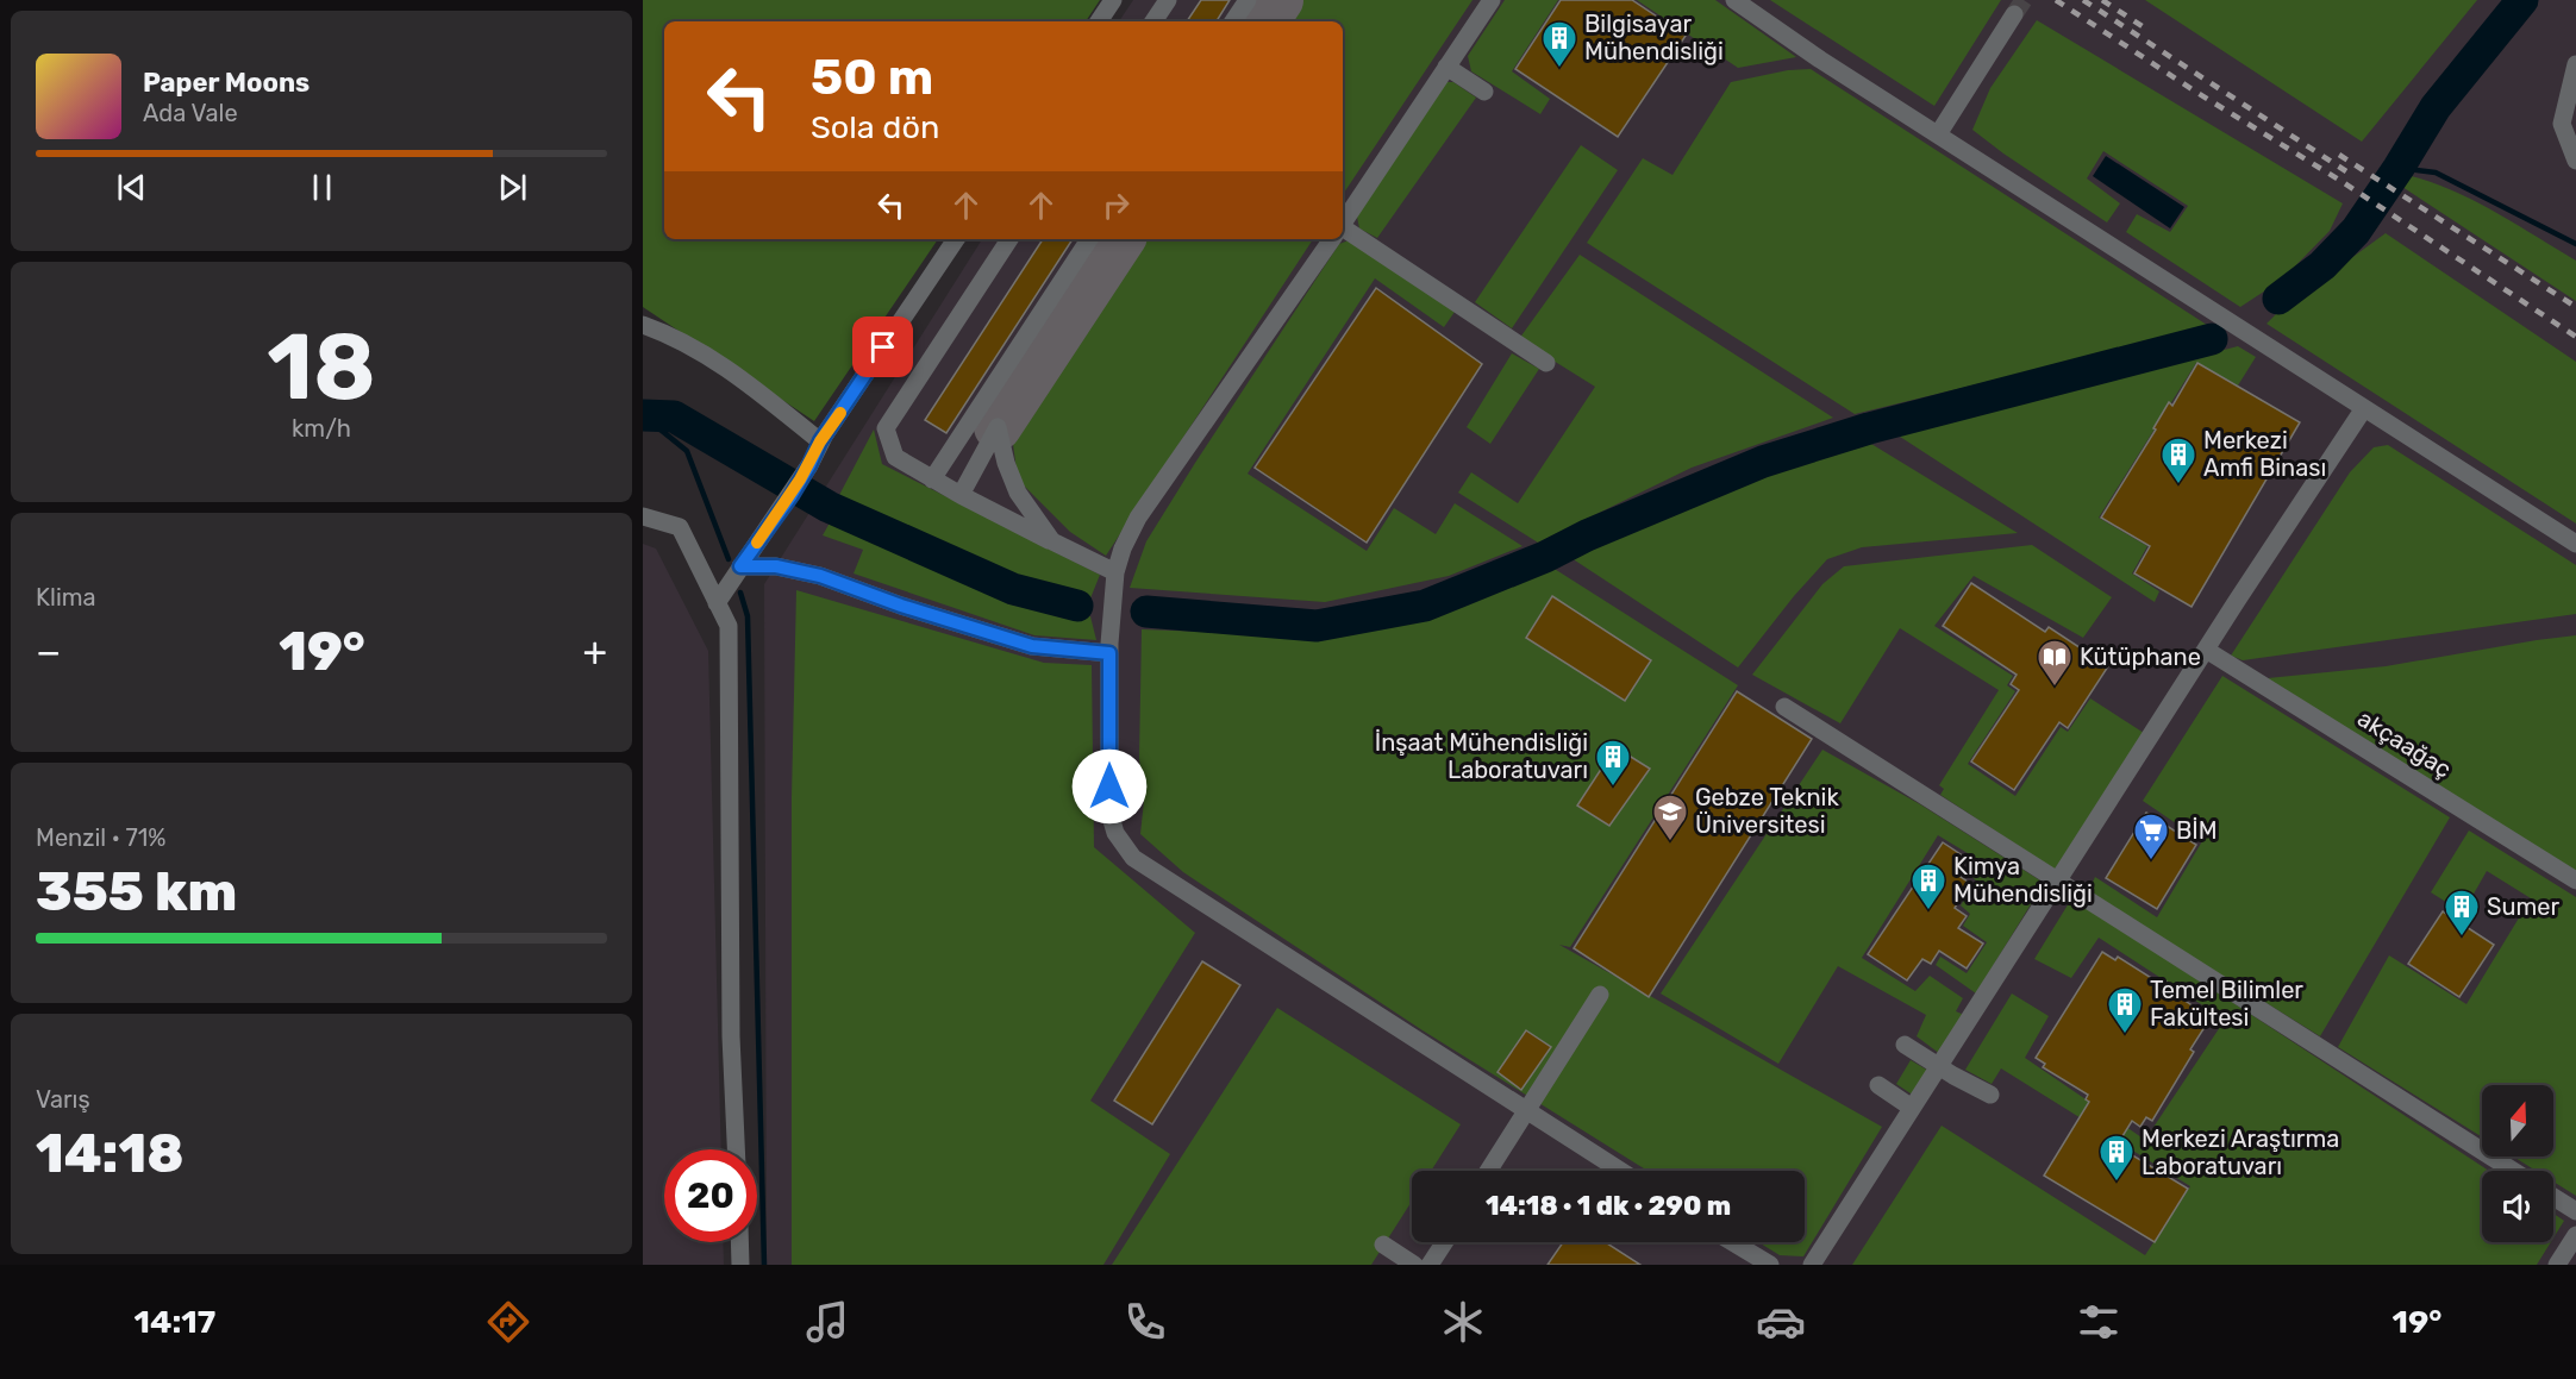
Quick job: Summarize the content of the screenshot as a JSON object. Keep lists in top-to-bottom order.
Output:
{
  "streets": {
    "street": ["akçaağaç"]
  },
  "places": {
    "building": [
      "Bilgisayar Mühendisliği",
      "Merkezi Amfi Binası",
      "İnşaat Mühendisliği Laboratuvarı",
      "Kimya Mühendisliği",
      "Sumer",
      "Temel Bilimler Fakültesi",
      "Merkezi Araştırma Laboratuvarı"
    ],
    "library": ["Kütüphane"],
    "school or university": ["Gebze Teknik Üniversitesi"],
    "supermarket": ["BİM"]
  },
  "north": "top",
  "page": {
    "turn": ["50 m", "Sola dön"],
    "song": ["Paper Moons", "Ada Vale"],
    "tile": [
      ["18", "km/h"],
      "Klima",
      ["Menzil · 71%", "355 km"],
      ["Varış", "14:18"]
    ],
    "heat": ["−", "19°", "+"],
    "limit": "20",
    "trip": "14:18 · 1 dk · 290 m",
    "tabs": ["14:17", "19°"]
  }
}
